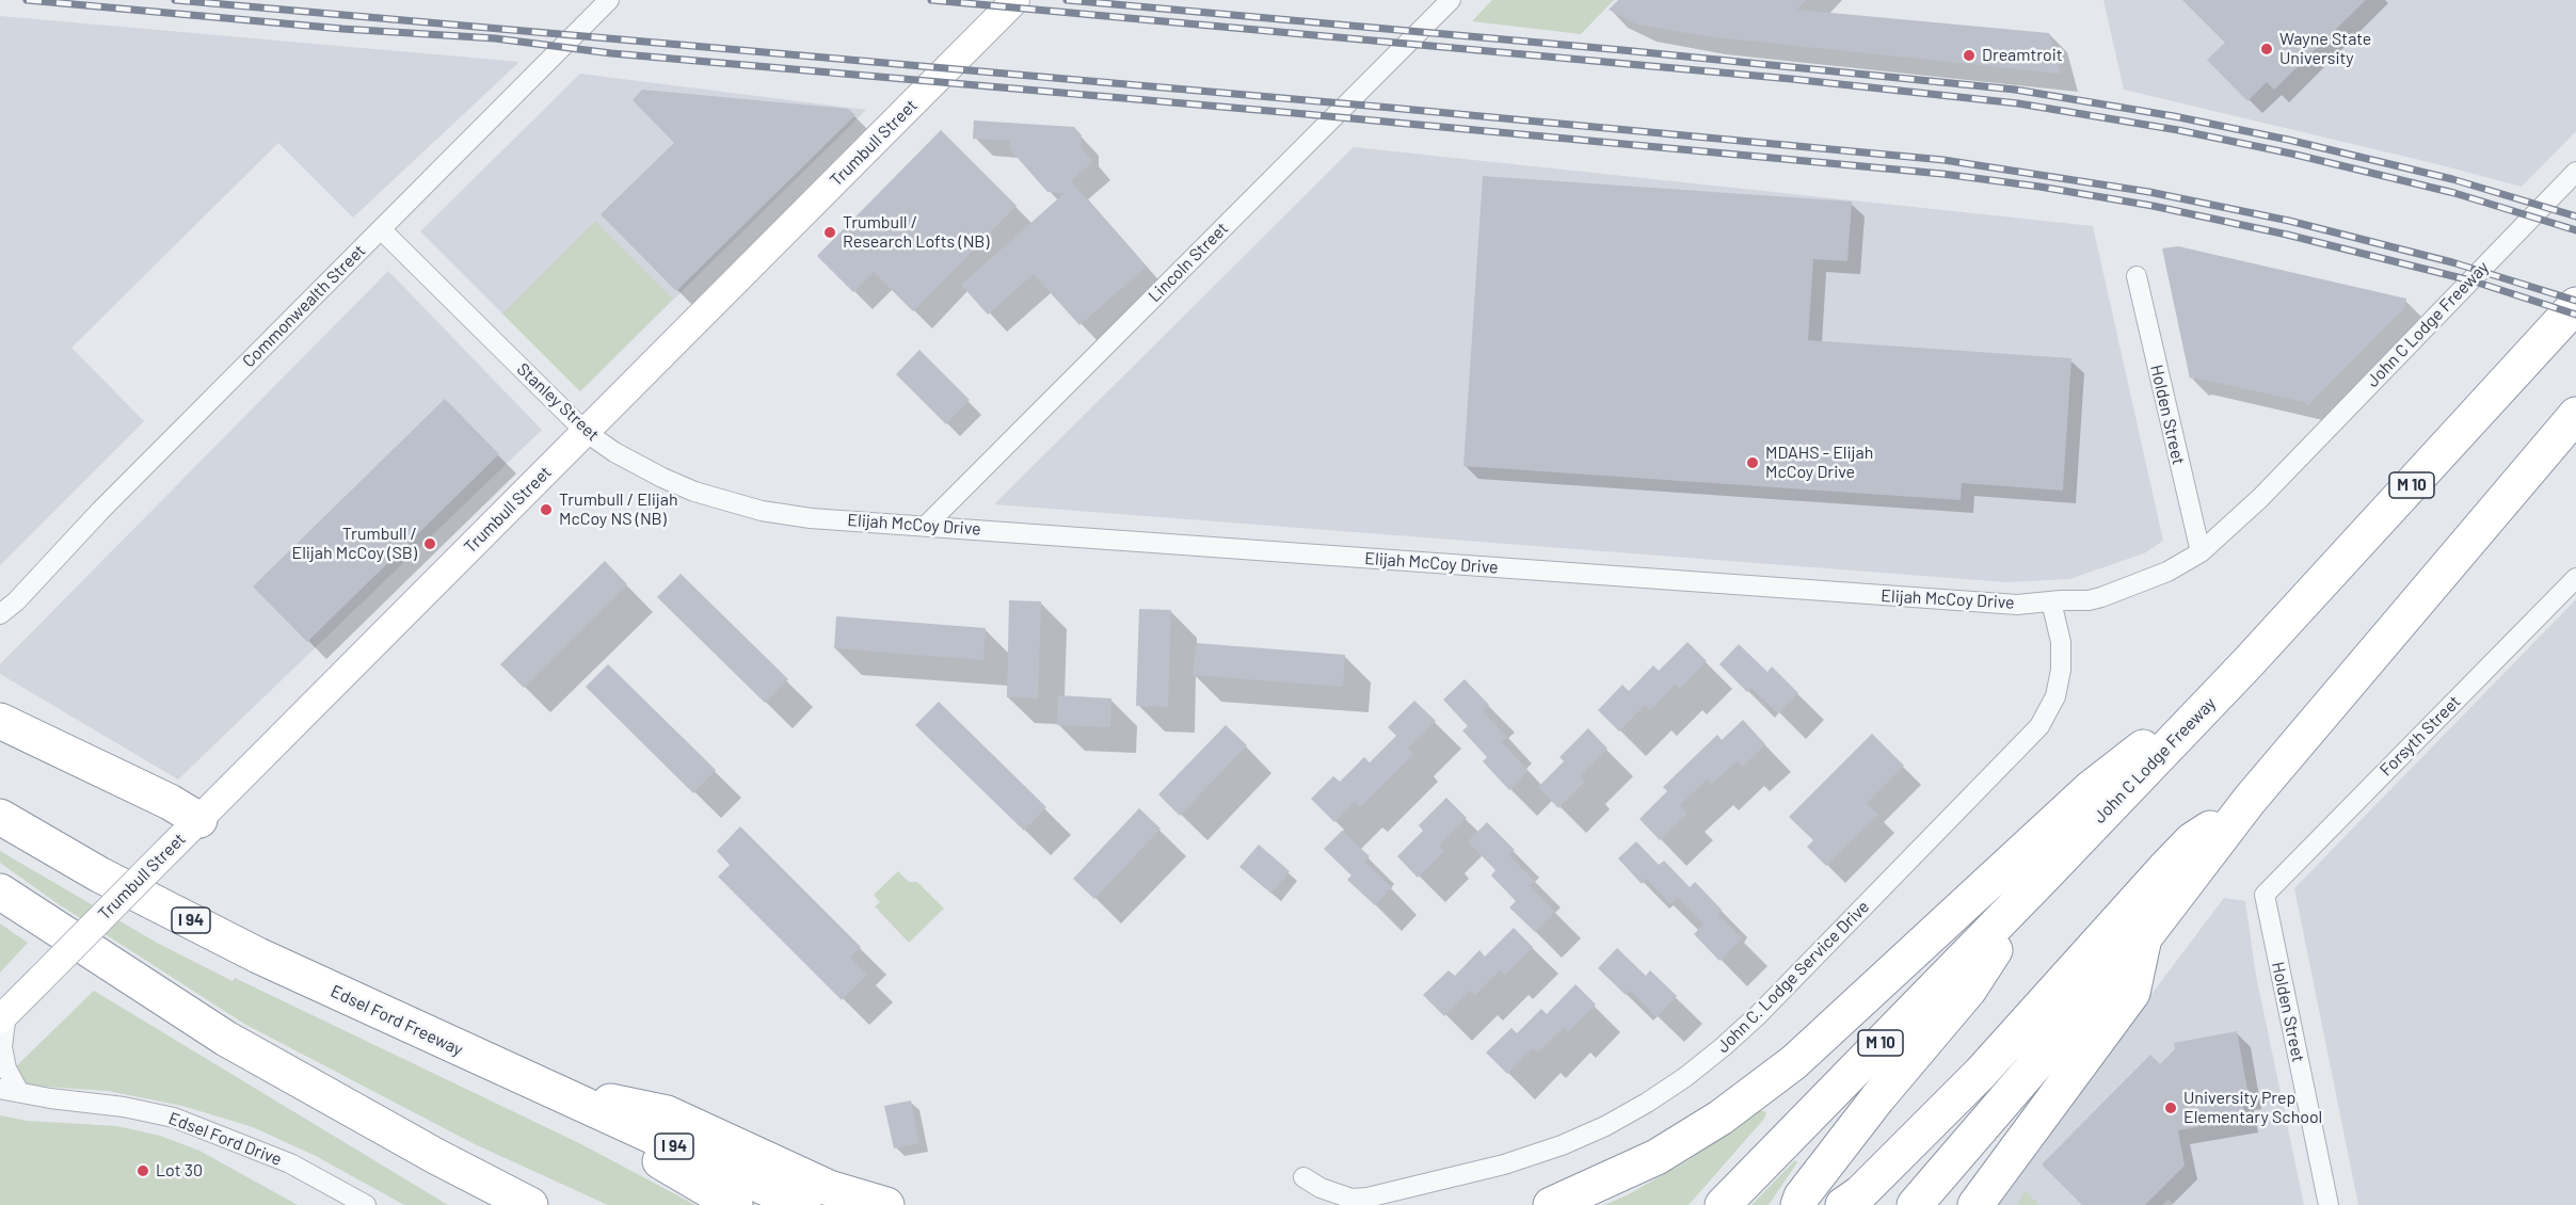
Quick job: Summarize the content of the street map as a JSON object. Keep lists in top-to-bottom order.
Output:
{
  "streets": {
    "highway": [
      "John C Lodge Freeway",
      "M 10",
      "I 94",
      "Edsel Ford Freeway"
    ],
    "street": [
      "Trumbull Street",
      "Lincoln Street",
      "Commonwealth Street",
      "Stanley Street",
      "Holden Street",
      "Elijah McCoy Drive",
      "Forsyth Street",
      "John C. Lodge Service Drive",
      "Edsel Ford Drive"
    ]
  },
  "crossings": [
    ["Trumbull Street", "Stanley Street"],
    ["Lincoln Street", "Elijah McCoy Drive"],
    ["Commonwealth Street", "Stanley Street"],
    ["John C Lodge Freeway", "Holden Street"],
    ["John C Lodge Freeway", "Elijah McCoy Drive"],
    ["John C Lodge Freeway", "John C. Lodge Service Drive"],
    ["Stanley Street", "Elijah McCoy Drive"],
    ["Holden Street", "Forsyth Street"],
    ["Elijah McCoy Drive", "John C. Lodge Service Drive"]
  ],
  "places": [
    "Wayne State University",
    "Dreamtroit",
    "Trumbull / Research Lofts (NB)",
    "MDAHS - Elijah McCoy Drive",
    "Trumbull / Elijah McCoy NS (NB)",
    "Trumbull / Elijah McCoy (SB)",
    "University Prep Elementary School",
    "Lot 30"
  ]
}
